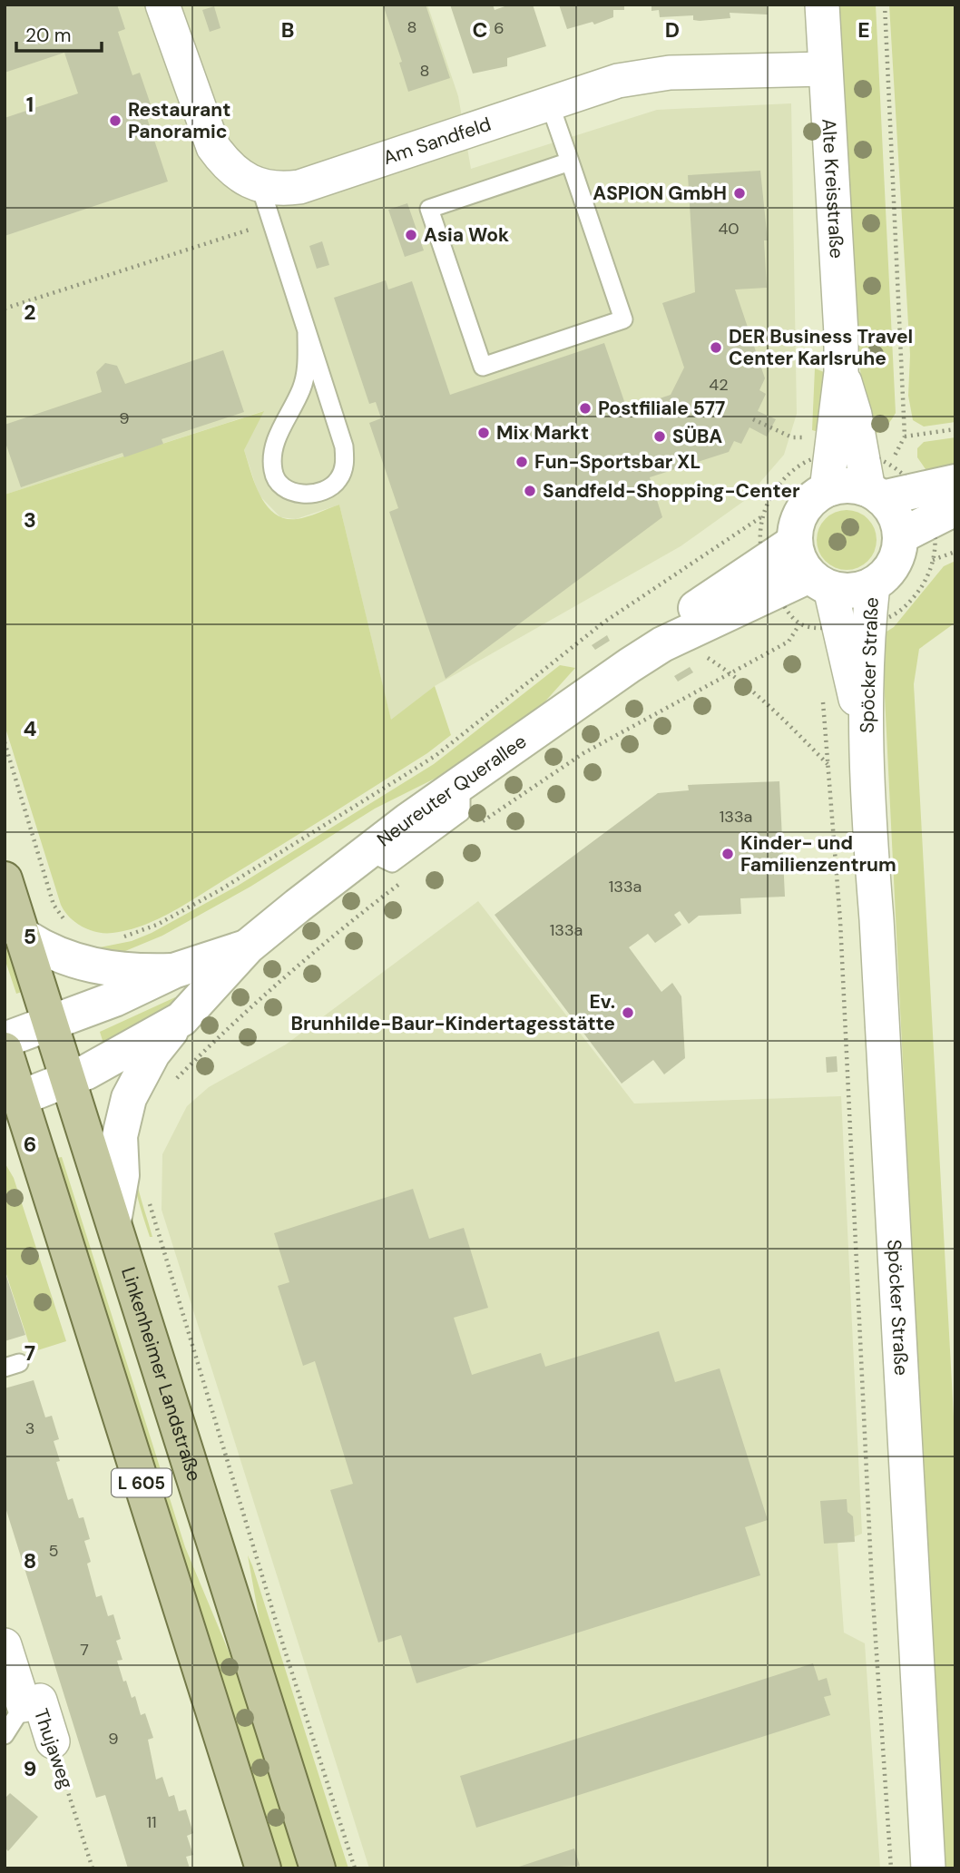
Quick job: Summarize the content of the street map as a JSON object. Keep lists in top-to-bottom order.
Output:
{
  "streets": {
    "main road": ["Linkenheimer Landstraße", "L 605"],
    "street": [
      "Am Sandfeld",
      "Alte Kreisstraße",
      "Spöcker Straße",
      "Neureuter Querallee",
      "Thujaweg"
    ]
  },
  "crossings": [
    ["Am Sandfeld", "Alte Kreisstraße"],
    ["Alte Kreisstraße", "Spöcker Straße"],
    ["Alte Kreisstraße", "Neureuter Querallee"],
    ["Spöcker Straße", "Neureuter Querallee"],
    ["Neureuter Querallee", "Linkenheimer Landstraße"],
    ["Neureuter Querallee", "L 605"]
  ],
  "places": [
    "Restaurant Panoramic",
    "ASPION GmbH",
    "Asia Wok",
    "DER Business Travel Center Karlsruhe",
    "Postfiliale 577",
    "Mix Markt",
    "SÜBA",
    "Fun-Sportsbar XL",
    "Sandfeld-Shopping-Center",
    "Kinder- und Familienzentrum",
    "Ev. Brunhilde-Baur-Kindertagesstätte"
  ],
  "house_numbers": [
    "8",
    "6",
    "8",
    "40",
    "42",
    "9",
    "133a",
    "133a",
    "133a",
    "3",
    "5",
    "7",
    "9",
    "11"
  ],
  "scale_bar": "20 m",
  "grid": {
    "columns": [
      "B",
      "C",
      "D",
      "E"
    ],
    "rows": [
      "1",
      "2",
      "3",
      "4",
      "5",
      "6",
      "7",
      "8",
      "9"
    ]
  }
}
